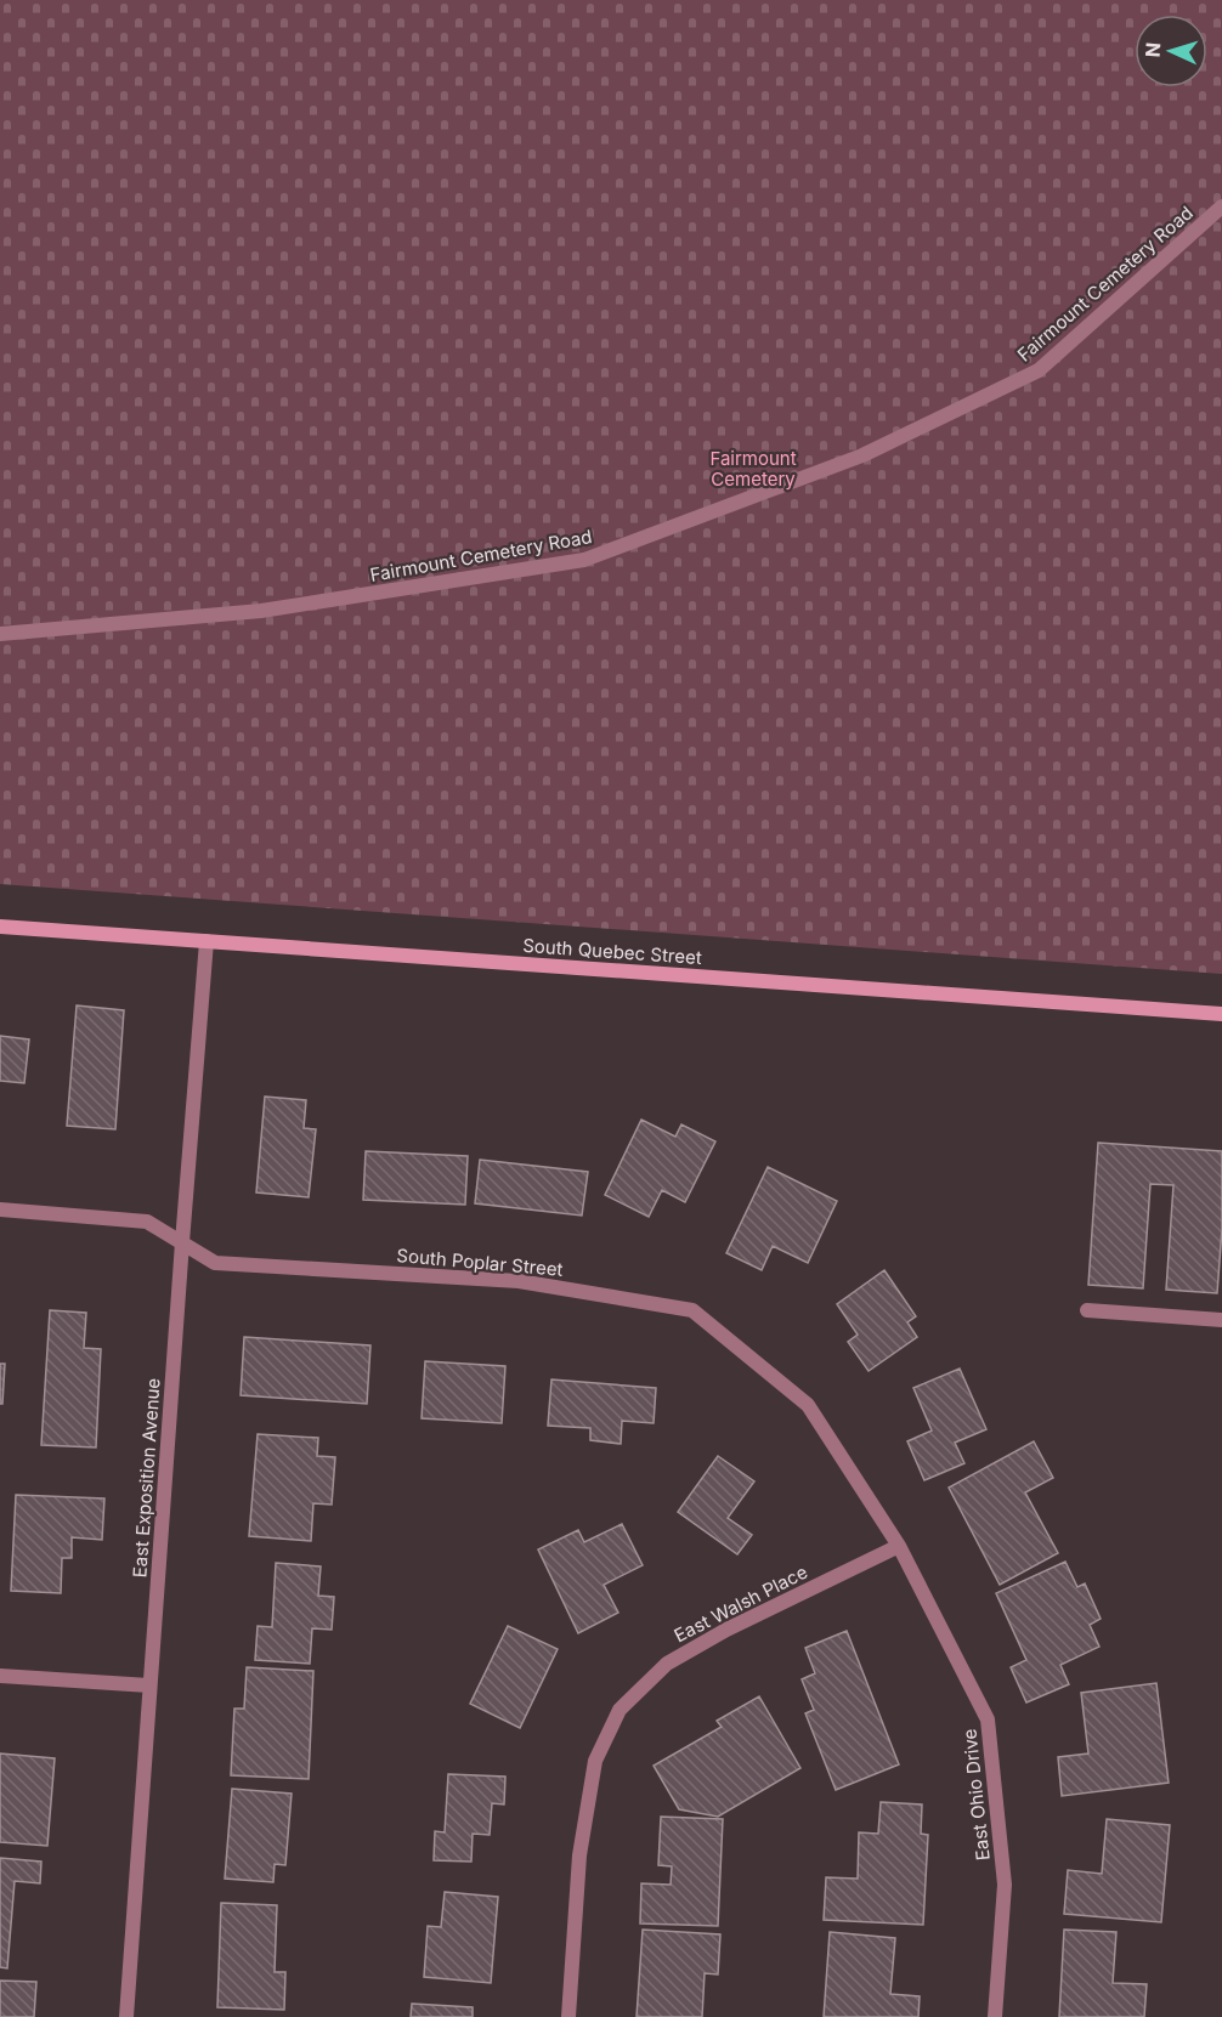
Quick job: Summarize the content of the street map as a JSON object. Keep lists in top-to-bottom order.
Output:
{
  "streets": {
    "main road": ["South Quebec Street"],
    "street": [
      "Fairmount Cemetery Road",
      "South Poplar Street",
      "East Exposition Avenue",
      "East Walsh Place",
      "East Ohio Drive"
    ]
  },
  "crossings": [
    ["South Quebec Street", "East Exposition Avenue"],
    ["South Poplar Street", "East Exposition Avenue"],
    ["South Poplar Street", "East Walsh Place"],
    ["South Poplar Street", "East Ohio Drive"],
    ["East Walsh Place", "East Ohio Drive"]
  ],
  "parks": ["Fairmount Cemetery"],
  "north": "left"
}
